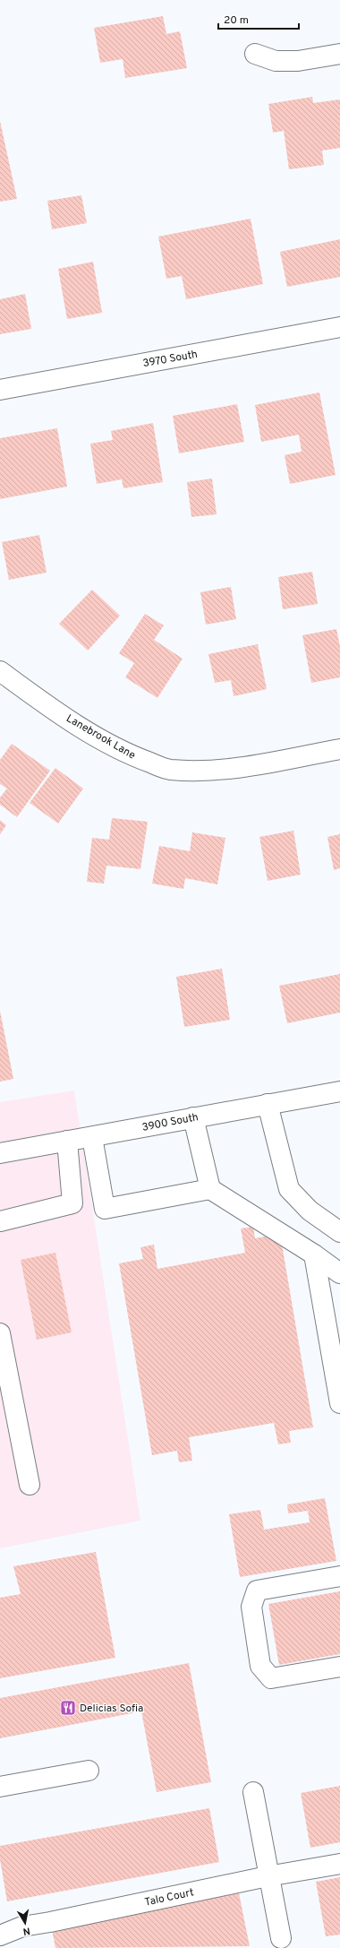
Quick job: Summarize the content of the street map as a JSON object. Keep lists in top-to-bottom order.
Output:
{
  "streets": {
    "street": [
      "3970 South",
      "Lanebrook Lane",
      "3900 South",
      "Talo Court"
    ]
  },
  "places": {
    "restaurant": ["Delicias Sofia"]
  },
  "scale_bar": "20 m",
  "north": "bottom"
}
